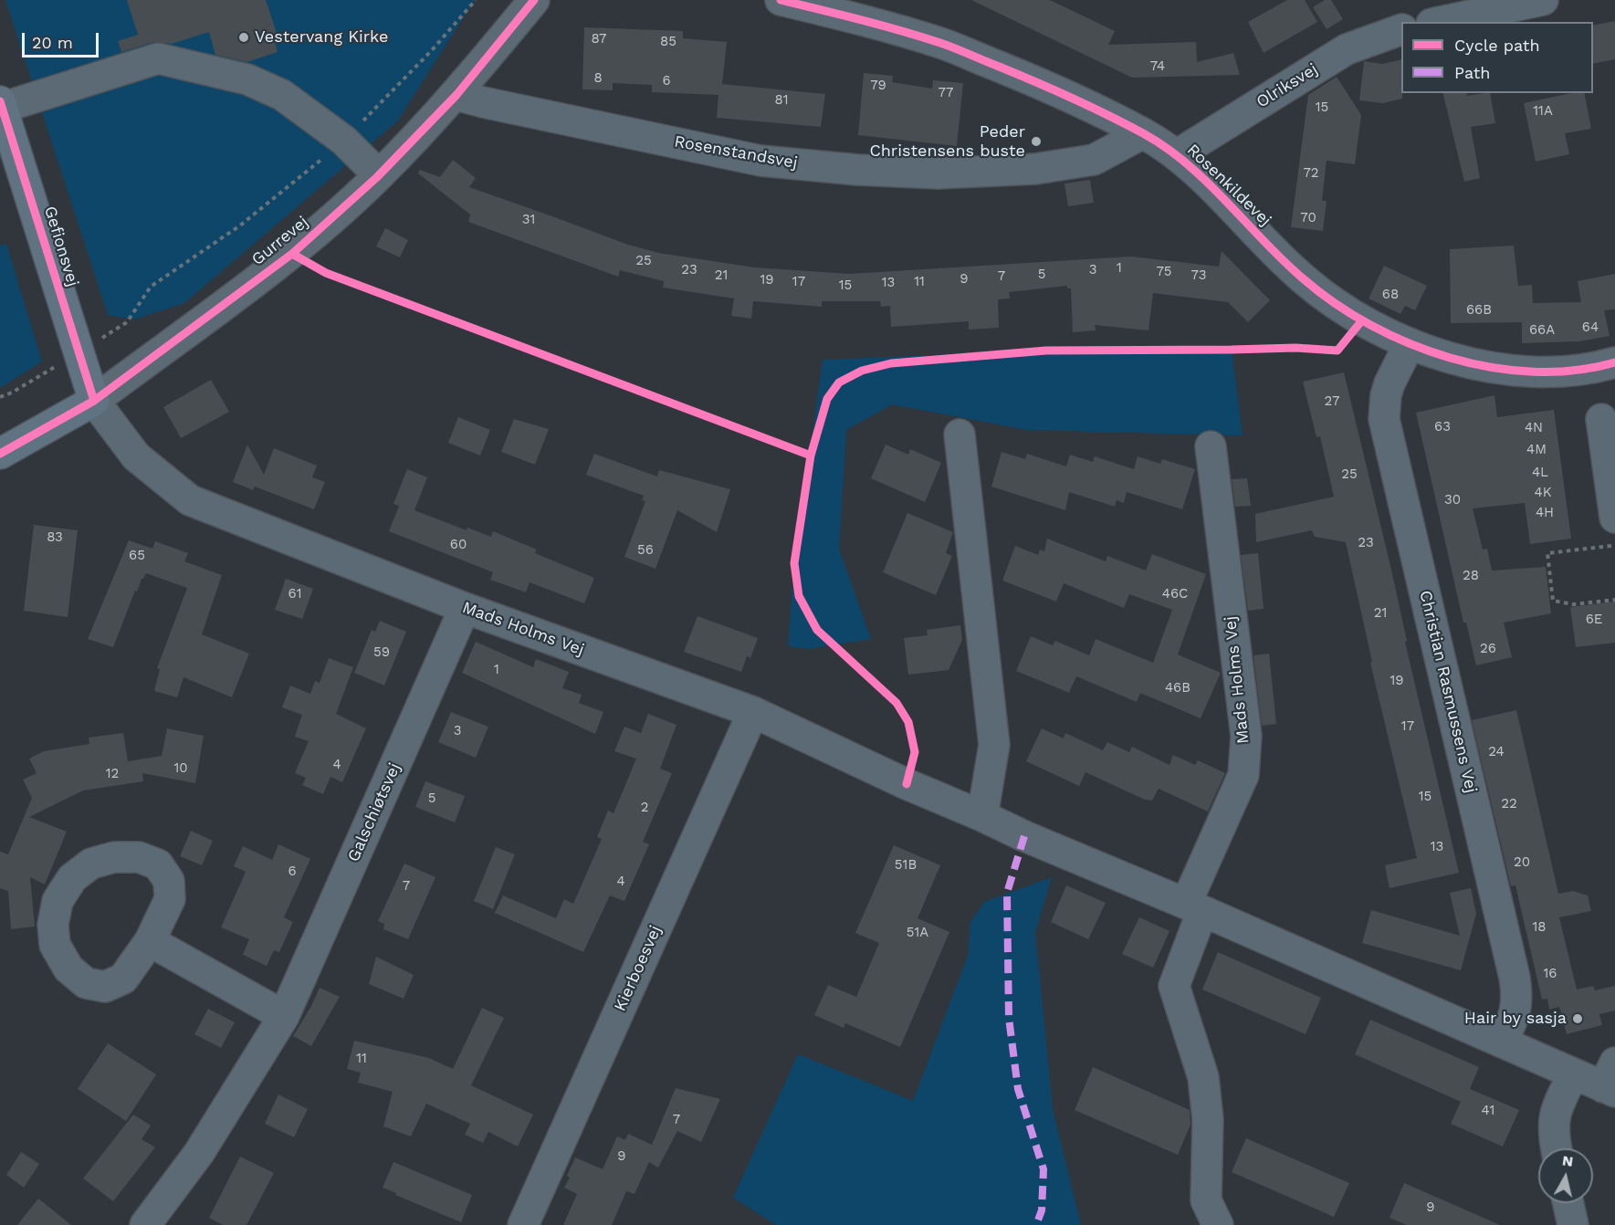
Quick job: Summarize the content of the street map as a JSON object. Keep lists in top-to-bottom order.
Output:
{
  "streets": {
    "main road": ["Gurrevej", "Gefionsvej"],
    "street": [
      "Olriksvej",
      "Rosenstandsvej",
      "Rosenkildevej",
      "Mads Holms Vej",
      "Christian Rasmussens Vej",
      "Galschiøtsvej",
      "Kierboesvej"
    ]
  },
  "crossings": [
    ["Olriksvej", "Rosenkildevej"],
    ["Rosenstandsvej", "Rosenkildevej"],
    ["Rosenstandsvej", "Gurrevej"],
    ["Rosenkildevej", "Christian Rasmussens Vej"],
    ["Gurrevej", "Gefionsvej"],
    ["Gurrevej", "Mads Holms Vej"],
    ["Gefionsvej", "Mads Holms Vej"],
    ["Mads Holms Vej", "Christian Rasmussens Vej"],
    ["Mads Holms Vej", "Galschiøtsvej"],
    ["Mads Holms Vej", "Kierboesvej"]
  ],
  "places": ["Vestervang Kirke", "Peder Christensens buste", "Hair by sasja"],
  "house_numbers": [
    "87",
    "85",
    "74",
    "8",
    "6",
    "79",
    "77",
    "81",
    "15",
    "11A",
    "72",
    "70",
    "31",
    "25",
    "1",
    "23",
    "3",
    "75",
    "5",
    "21",
    "73",
    "7",
    "9",
    "19",
    "17",
    "11",
    "13",
    "15",
    "68",
    "66B",
    "64",
    "66A",
    "27",
    "63",
    "4N",
    "4M",
    "4L",
    "25",
    "4K",
    "30",
    "4H",
    "83",
    "23",
    "60",
    "56",
    "65",
    "28",
    "61",
    "46C",
    "21",
    "6E",
    "26",
    "59",
    "1",
    "19",
    "46B",
    "17",
    "3",
    "24",
    "4",
    "10",
    "12",
    "15",
    "5",
    "22",
    "2",
    "13",
    "20",
    "51B",
    "6",
    "4",
    "7",
    "18",
    "51A",
    "16",
    "11",
    "41",
    "7",
    "9",
    "9"
  ],
  "legend": ["Cycle path", "Path"],
  "scale_bar": "20 m",
  "north": "top"
}
